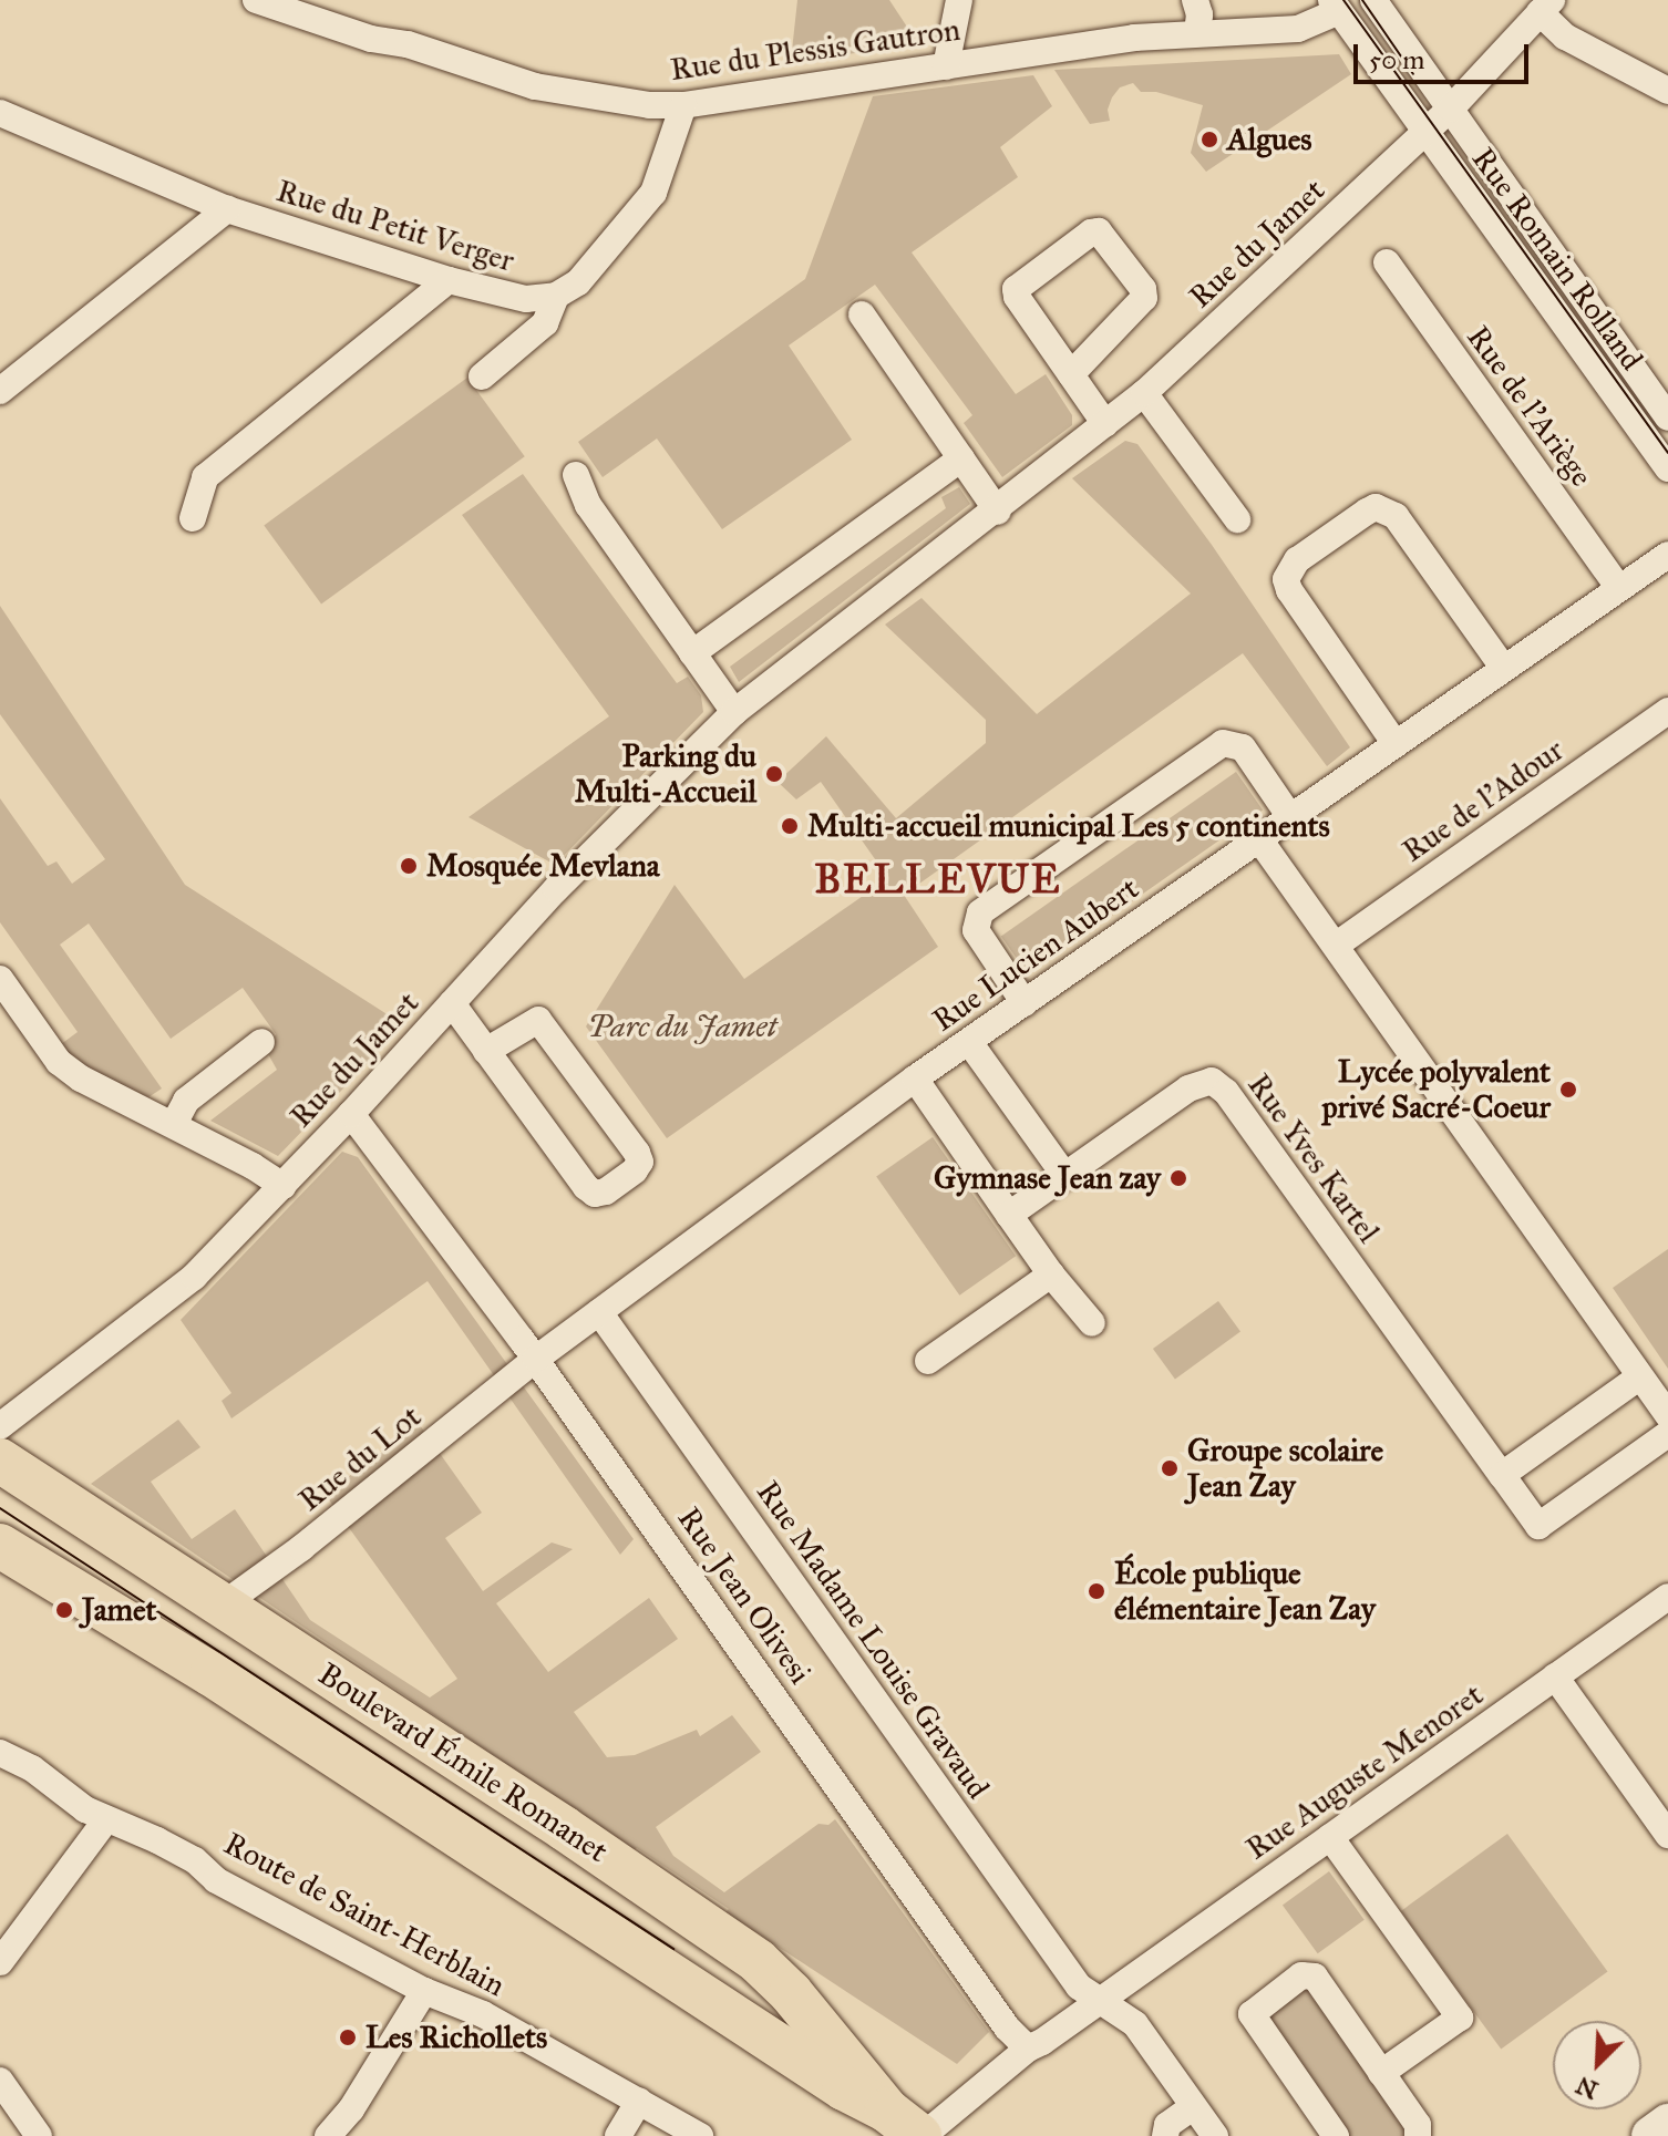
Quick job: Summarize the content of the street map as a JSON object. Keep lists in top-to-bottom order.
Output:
{
  "streets": {
    "main road": ["Boulevard Émile Romanet"],
    "street": [
      "Rue du Plessis Gautron",
      "Rue du Petit Verger",
      "Rue du Jamet",
      "Rue Romain Rolland",
      "Rue de l'Ariège",
      "Rue de l'Adour",
      "Rue Lucien Aubert",
      "Rue Yves Kartel",
      "Rue du Lot",
      "Rue Jean Olivesi",
      "Rue Madame Louise Gravaud",
      "Rue Auguste Menoret",
      "Route de Saint-Herblain"
    ]
  },
  "crossings": [
    ["Rue du Plessis Gautron", "Rue Romain Rolland"],
    ["Rue du Jamet", "Rue Romain Rolland"],
    ["Rue du Jamet", "Rue Jean Olivesi"],
    ["Rue de l'Ariège", "Rue Lucien Aubert"],
    ["Rue Lucien Aubert", "Rue du Lot"],
    ["Rue Lucien Aubert", "Rue Jean Olivesi"],
    ["Rue Lucien Aubert", "Rue Madame Louise Gravaud"],
    ["Rue du Lot", "Rue Jean Olivesi"],
    ["Rue du Lot", "Boulevard Émile Romanet"],
    ["Rue Madame Louise Gravaud", "Rue Auguste Menoret"]
  ],
  "districts": ["BELLEVUE"],
  "parks": ["Parc du Jamet"],
  "places": [
    "Algues",
    "Parking du Multi-Accueil",
    "Multi-accueil municipal Les 5 continents",
    "Mosquée Mevlana",
    "Lycée polyvalent privé Sacré-Coeur",
    "Gymnase Jean zay",
    "Groupe scolaire Jean Zay",
    "École publique élémentaire Jean Zay",
    "Jamet",
    "Les Richollets"
  ],
  "scale_bar": "50 m",
  "north": "bottom left"
}
